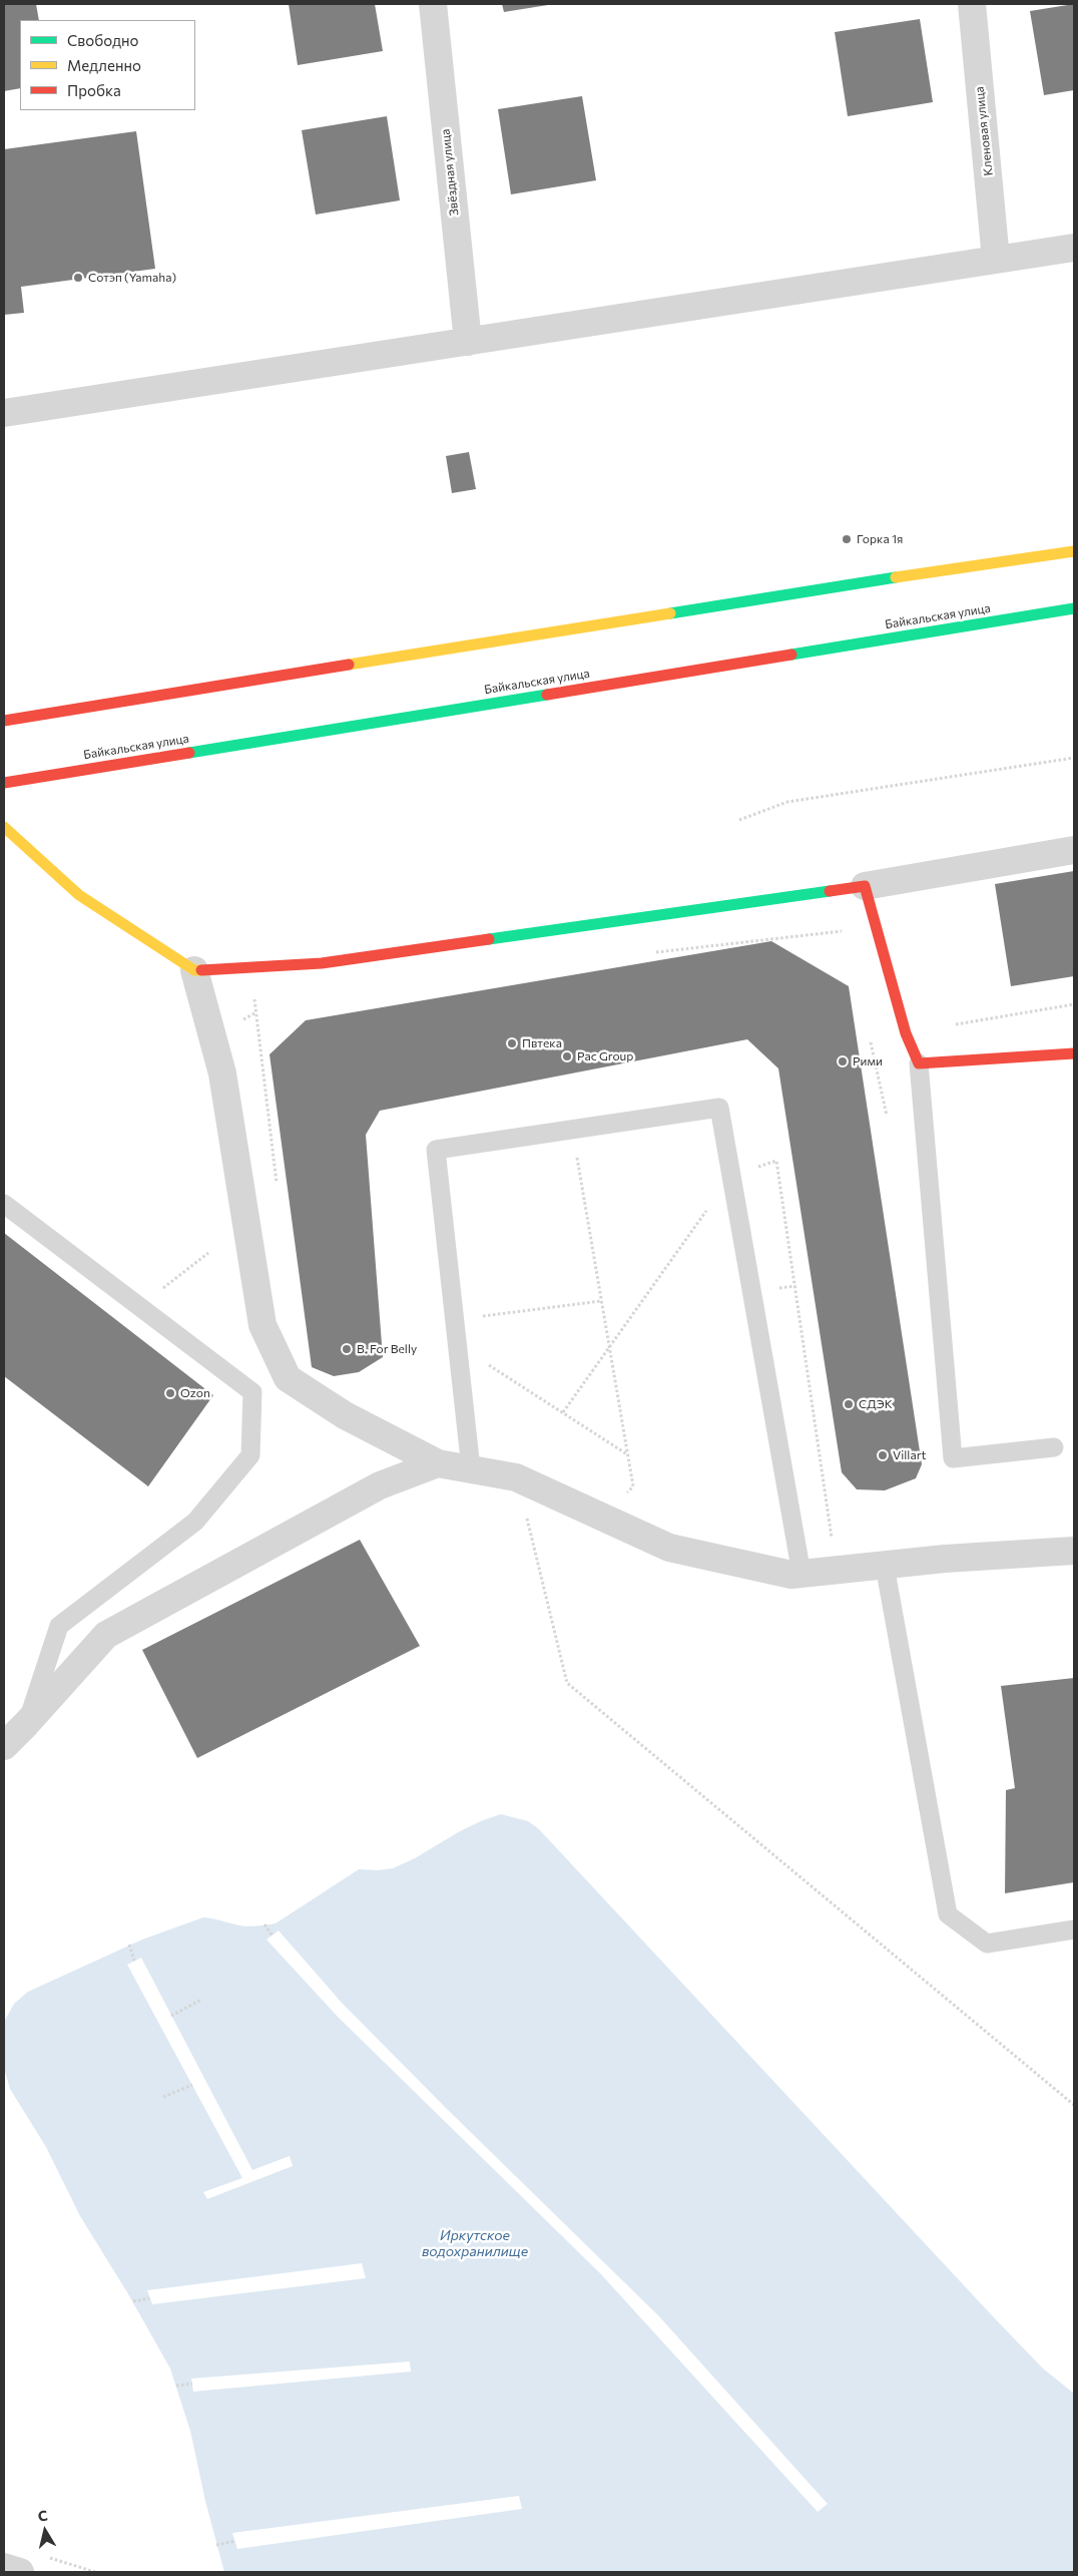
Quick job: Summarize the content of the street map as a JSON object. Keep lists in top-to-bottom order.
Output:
{
  "streets": {
    "main road": ["Байкальская улица"],
    "street": ["Кленовая улица", "Звёздная улица"]
  },
  "water": ["Иркутское водохранилище"],
  "places": [
    "Сотэп (Yamaha)",
    "Горка 1я",
    "Пвтека",
    "Pac Group",
    "Рими",
    "B. For Belly",
    "Ozon",
    "СДЭК",
    "Villart"
  ],
  "legend": ["Свободно", "Медленно", "Пробка"],
  "north": "top"
}
